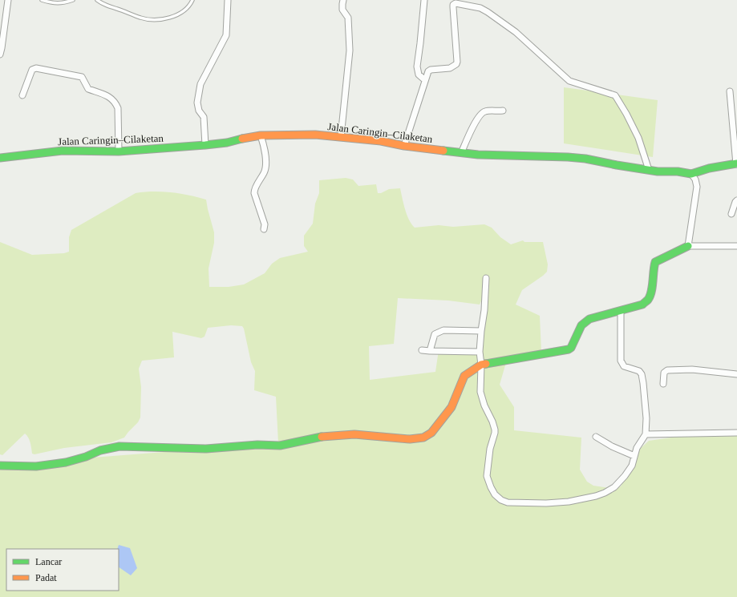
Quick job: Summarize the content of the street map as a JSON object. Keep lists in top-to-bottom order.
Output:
{
  "streets": {
    "street": ["Jalan Caringin–Cilaketan"]
  },
  "legend": ["Lancar", "Padat"]
}
